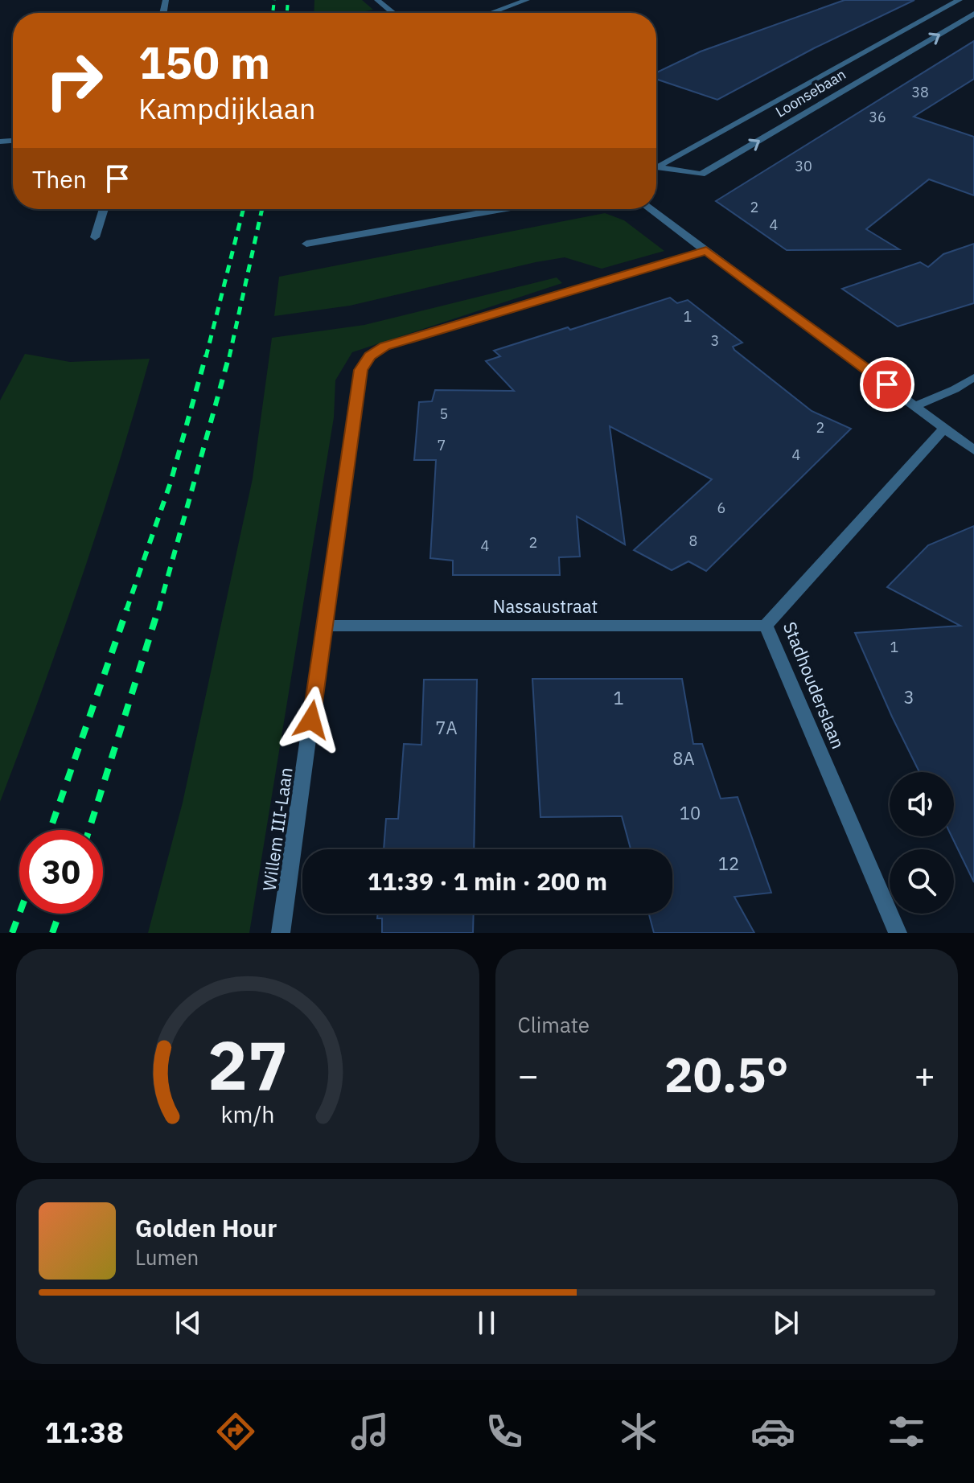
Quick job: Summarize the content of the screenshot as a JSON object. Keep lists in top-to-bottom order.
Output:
{
  "streets": {
    "street": [
      "Loonsebaan",
      "Nassaustraat",
      "Stadhouderslaan",
      "Willem III-Laan"
    ]
  },
  "crossings": [
    ["Nassaustraat", "Stadhouderslaan"],
    ["Nassaustraat", "Willem III-Laan"]
  ],
  "house_numbers": [
    "38",
    "36",
    "30",
    "2",
    "4",
    "1",
    "3",
    "5",
    "2",
    "7",
    "4",
    "6",
    "8",
    "2",
    "4",
    "1",
    "3",
    "1",
    "7A",
    "8A",
    "10",
    "12"
  ],
  "page": {
    "turn": ["150 m", "Kampdijklaan"],
    "then": "Then",
    "limit": "30",
    "trip": "11:39 · 1 min · 200 m",
    "tile": "Climate",
    "heat": ["−", "20.5°", "+"],
    "song": ["Golden Hour", "Lumen"],
    "tabs": "11:38",
    "gauge": ["27", "km/h"]
  }
}
